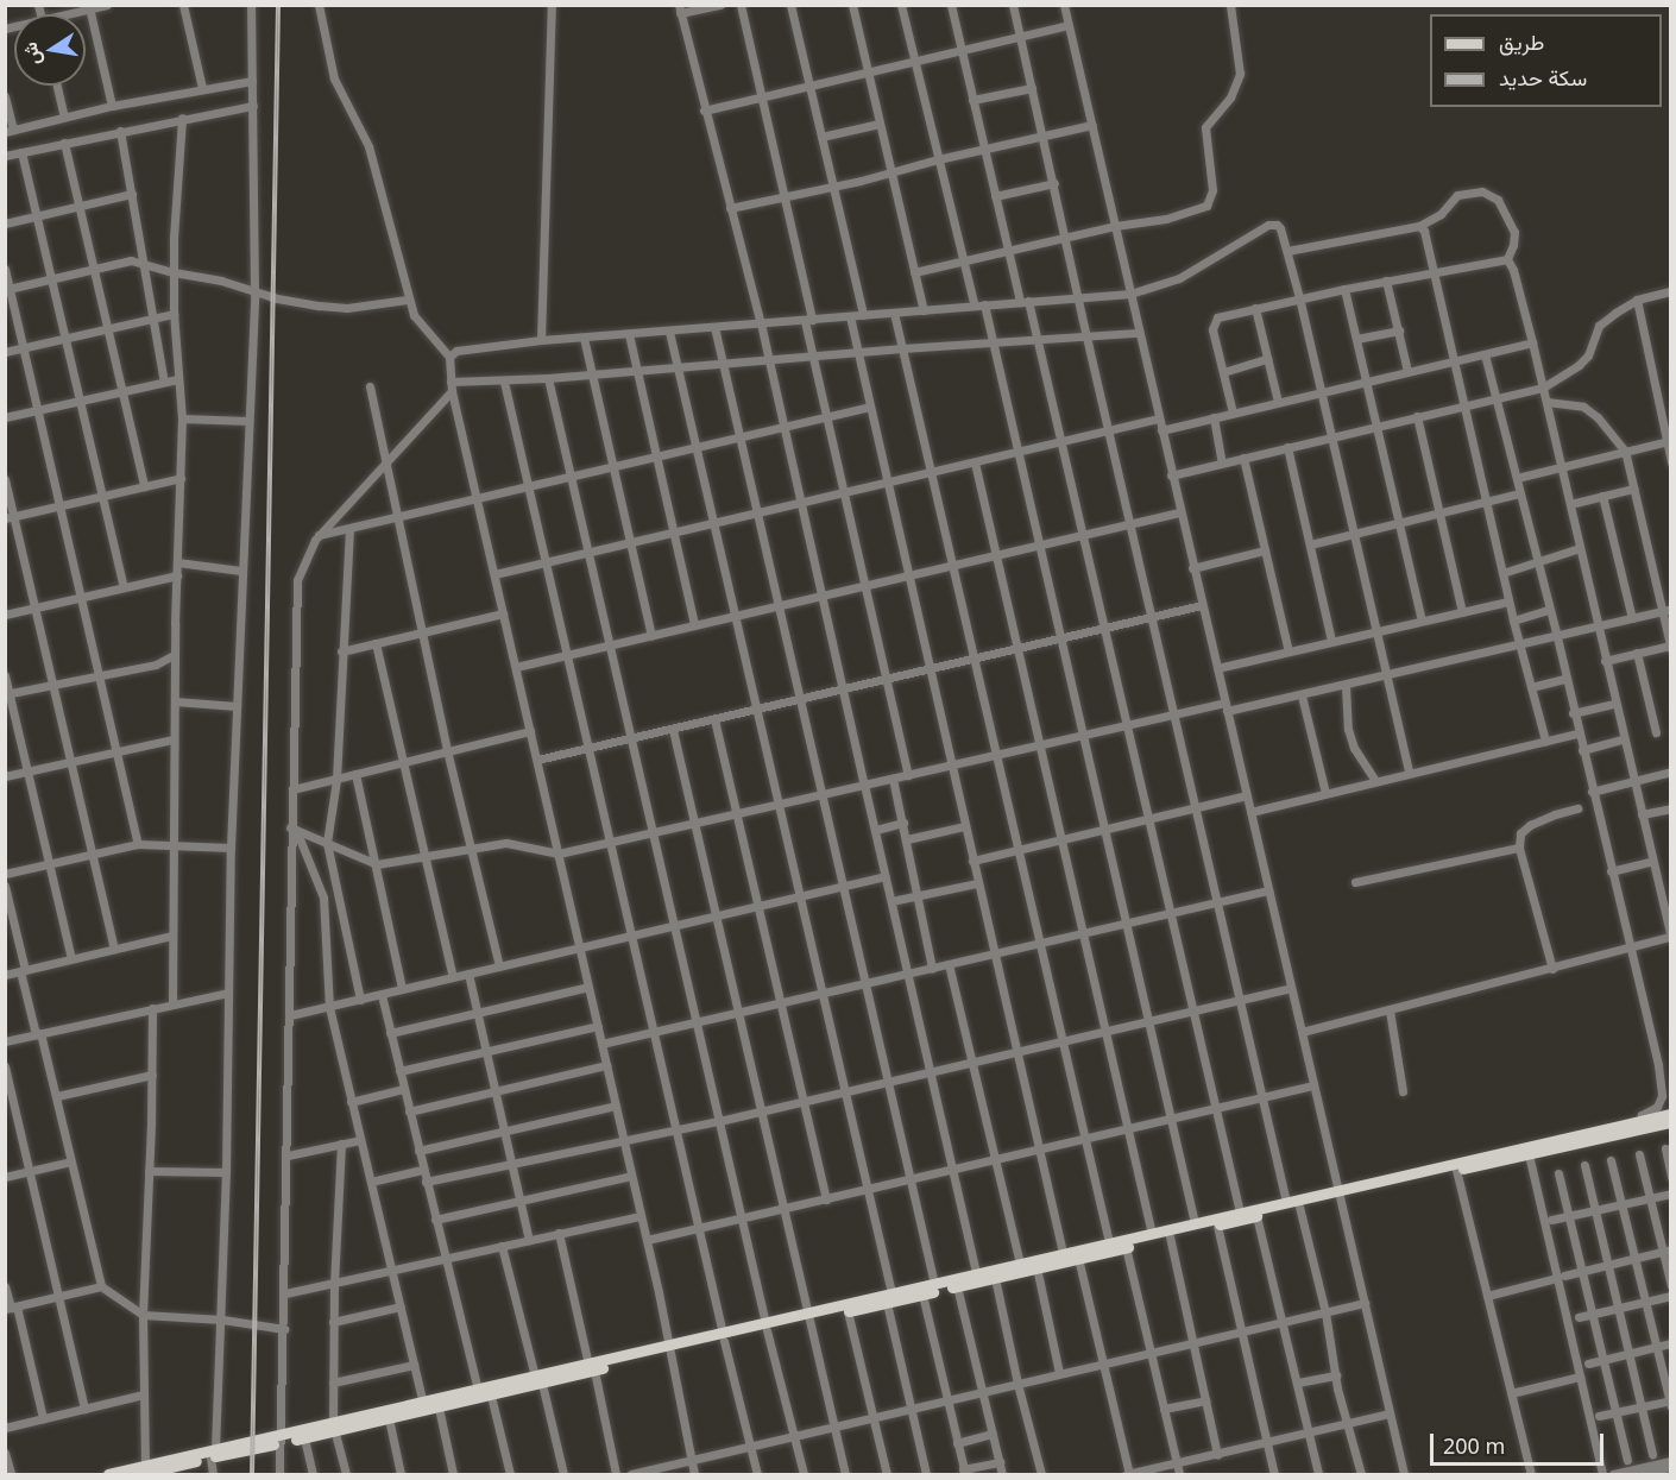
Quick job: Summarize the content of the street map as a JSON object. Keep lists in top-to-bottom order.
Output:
{
  "legend": ["طريق", "سكة حديد"],
  "scale_bar": "200 m",
  "north": "left"
}
